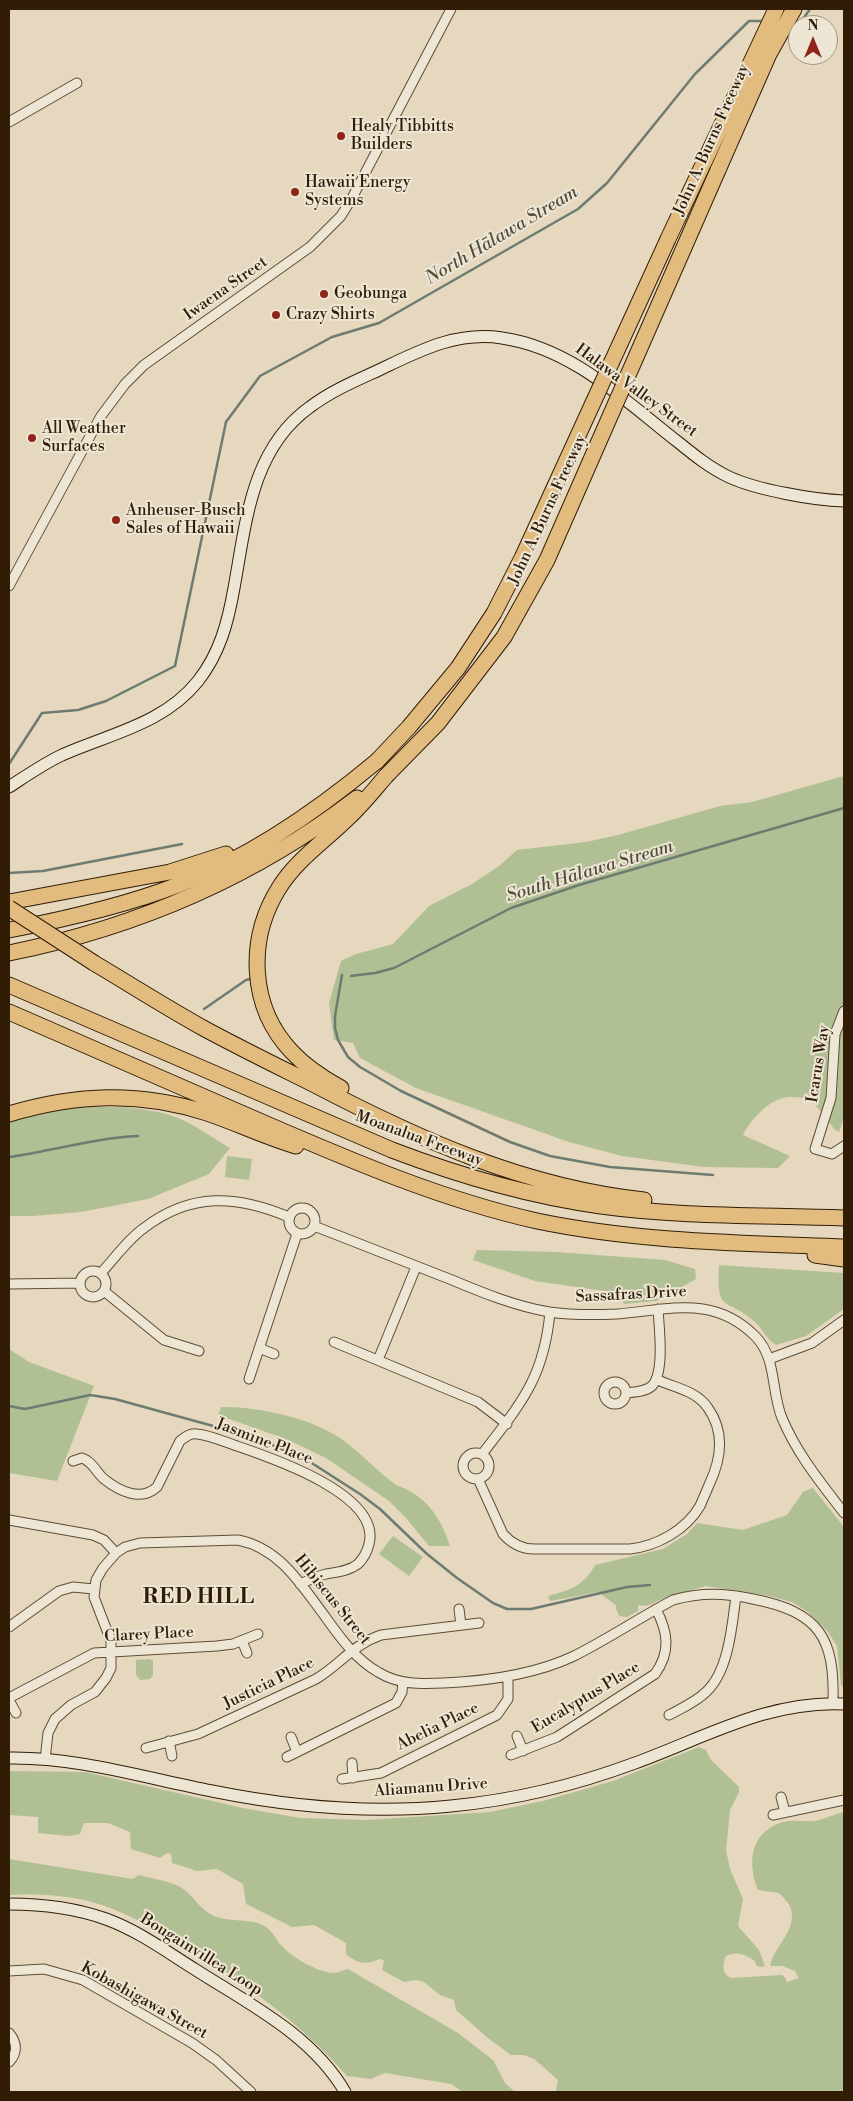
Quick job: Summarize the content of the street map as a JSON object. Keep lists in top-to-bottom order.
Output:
{
  "streets": {
    "highway": ["John A. Burns Freeway", "Moanalua Freeway"],
    "street": [
      "Iwaena Street",
      "Halawa Valley Street",
      "Icarus Way",
      "Sassafras Drive",
      "Jasmine Place",
      "Hibiscus Street",
      "Clarey Place",
      "Justicia Place",
      "Eucalyptus Place",
      "Abelia Place",
      "Aliamanu Drive",
      "Bougainvillea Loop",
      "Kobashigawa Street"
    ]
  },
  "crossings": [
    ["Jasmine Place", "Hibiscus Street"],
    ["Hibiscus Street", "Justicia Place"],
    ["Hibiscus Street", "Eucalyptus Place"],
    ["Hibiscus Street", "Abelia Place"],
    ["Hibiscus Street", "Aliamanu Drive"]
  ],
  "districts": ["RED HILL"],
  "water": ["North Hālawa Stream", "South Hālawa Stream"],
  "places": [
    "Healy Tibbitts Builders",
    "Hawaii Energy Systems",
    "Geobunga",
    "Crazy Shirts",
    "All Weather Surfaces",
    "Anheuser-Busch Sales of Hawaii"
  ],
  "north": "top"
}
